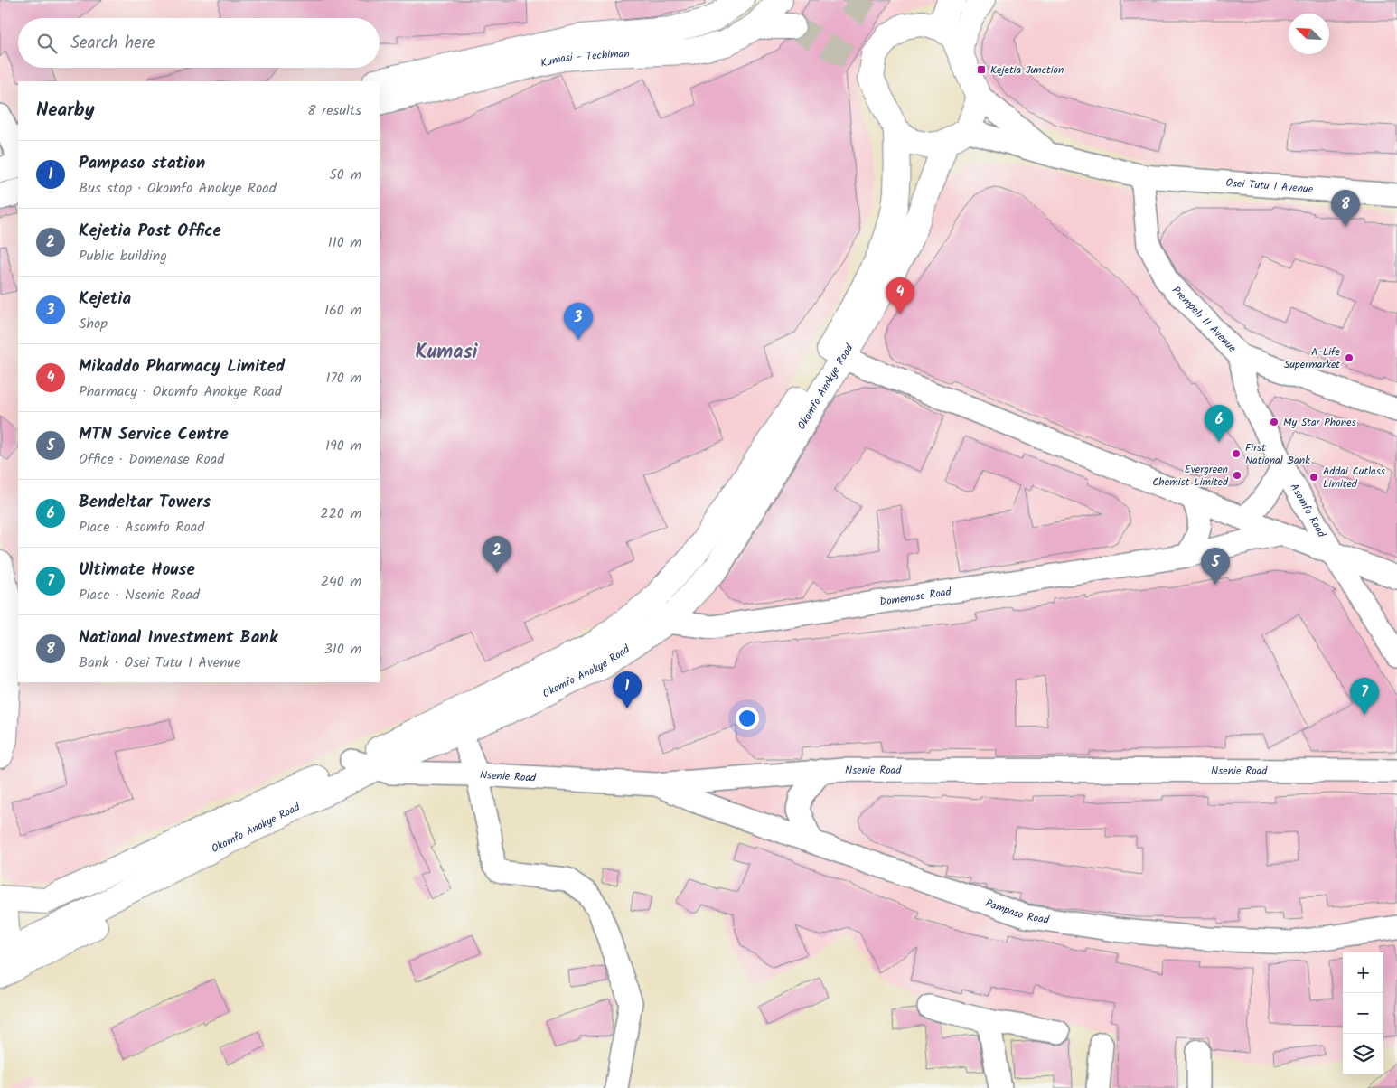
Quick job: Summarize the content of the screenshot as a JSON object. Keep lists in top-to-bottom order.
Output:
{
  "streets": {
    "main road": ["Kumasi - Techiman", "Okomfo Anokye Road"],
    "street": [
      "Osei Tutu I Avenue",
      "Prempeh II Avenue",
      "Asomfo Road",
      "Domenase Road",
      "Nsenie Road",
      "Pampaso Road"
    ]
  },
  "crossings": [
    ["Osei Tutu I Avenue", "Prempeh II Avenue"],
    ["Osei Tutu I Avenue", "Okomfo Anokye Road"],
    ["Prempeh II Avenue", "Asomfo Road"],
    ["Okomfo Anokye Road", "Domenase Road"],
    ["Okomfo Anokye Road", "Nsenie Road"],
    ["Nsenie Road", "Pampaso Road"]
  ],
  "districts": ["Kumasi"],
  "places": {
    "transit": ["Kejetia Junction"],
    "other": [
      "A-Life Supermarket",
      "My Star Phones",
      "First National Bank",
      "Evergreen Chemist Limited",
      "Addai Cutlass Limited"
    ]
  },
  "north": "top left",
  "page": {
    "search": "Search here",
    "heading": ["Nearby", "8 results"],
    "list": [
      {
        "mark": "1",
        "name": "Pampaso station",
        "note": "Bus stop · Okomfo Anokye Road",
        "value": "50 m"
      },
      {
        "mark": "2",
        "name": "Kejetia Post Office",
        "note": "Public building",
        "value": "110 m"
      },
      {
        "mark": "3",
        "name": "Kejetia",
        "note": "Shop",
        "value": "160 m"
      },
      {
        "mark": "4",
        "name": "Mikaddo Pharmacy Limited",
        "note": "Pharmacy · Okomfo Anokye Road",
        "value": "170 m"
      },
      {
        "mark": "5",
        "name": "MTN Service Centre",
        "note": "Office · Domenase Road",
        "value": "190 m"
      },
      {
        "mark": "6",
        "name": "Bendeltar Towers",
        "note": "Place · Asomfo Road",
        "value": "220 m"
      },
      {
        "mark": "7",
        "name": "Ultimate House",
        "note": "Place · Nsenie Road",
        "value": "240 m"
      },
      {
        "mark": "8",
        "name": "National Investment Bank",
        "note": "Bank · Osei Tutu I Avenue",
        "value": "310 m"
      }
    ],
    "pins": [
      "8",
      "4",
      "3",
      "6",
      "2",
      "5",
      "1",
      "7"
    ],
    "map_buttons": ["+", "−"]
  }
}
